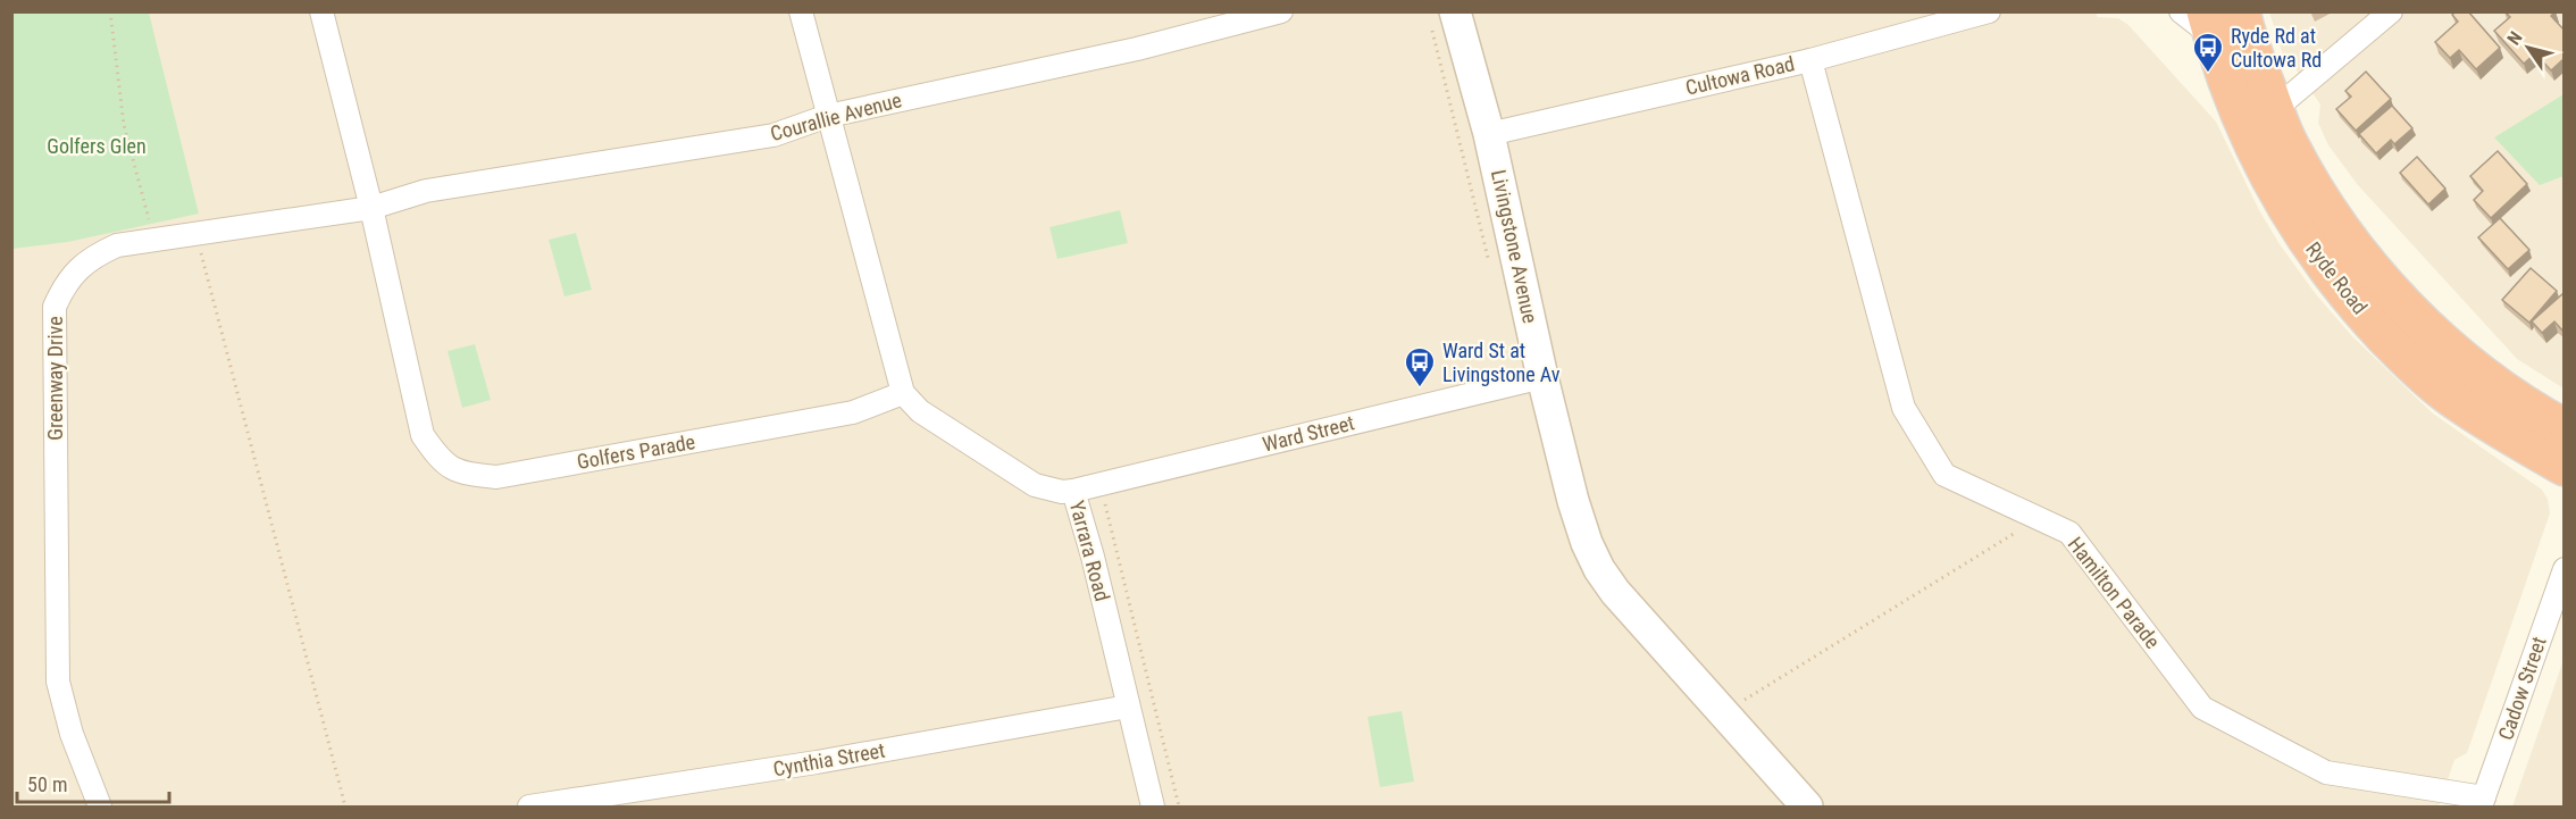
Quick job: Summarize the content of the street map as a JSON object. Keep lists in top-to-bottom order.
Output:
{
  "streets": {
    "highway": ["Ryde Road"],
    "street": [
      "Cultowa Road",
      "Courallie Avenue",
      "Livingstone Avenue",
      "Greenway Drive",
      "Ward Street",
      "Golfers Parade",
      "Yarrara Road",
      "Hamilton Parade",
      "Cadow Street",
      "Cynthia Street"
    ]
  },
  "crossings": [
    ["Cultowa Road", "Livingstone Avenue"],
    ["Cultowa Road", "Hamilton Parade"],
    ["Courallie Avenue", "Greenway Drive"],
    ["Livingstone Avenue", "Ward Street"],
    ["Greenway Drive", "Golfers Parade"],
    ["Ward Street", "Yarrara Road"],
    ["Golfers Parade", "Yarrara Road"],
    ["Yarrara Road", "Cynthia Street"],
    ["Hamilton Parade", "Cadow Street"]
  ],
  "parks": ["Golfers Glen"],
  "places": {
    "bus stop": ["Ryde Rd at Cultowa Rd", "Ward St at Livingstone Av"]
  },
  "scale_bar": "50 m",
  "north": "top left"
}
